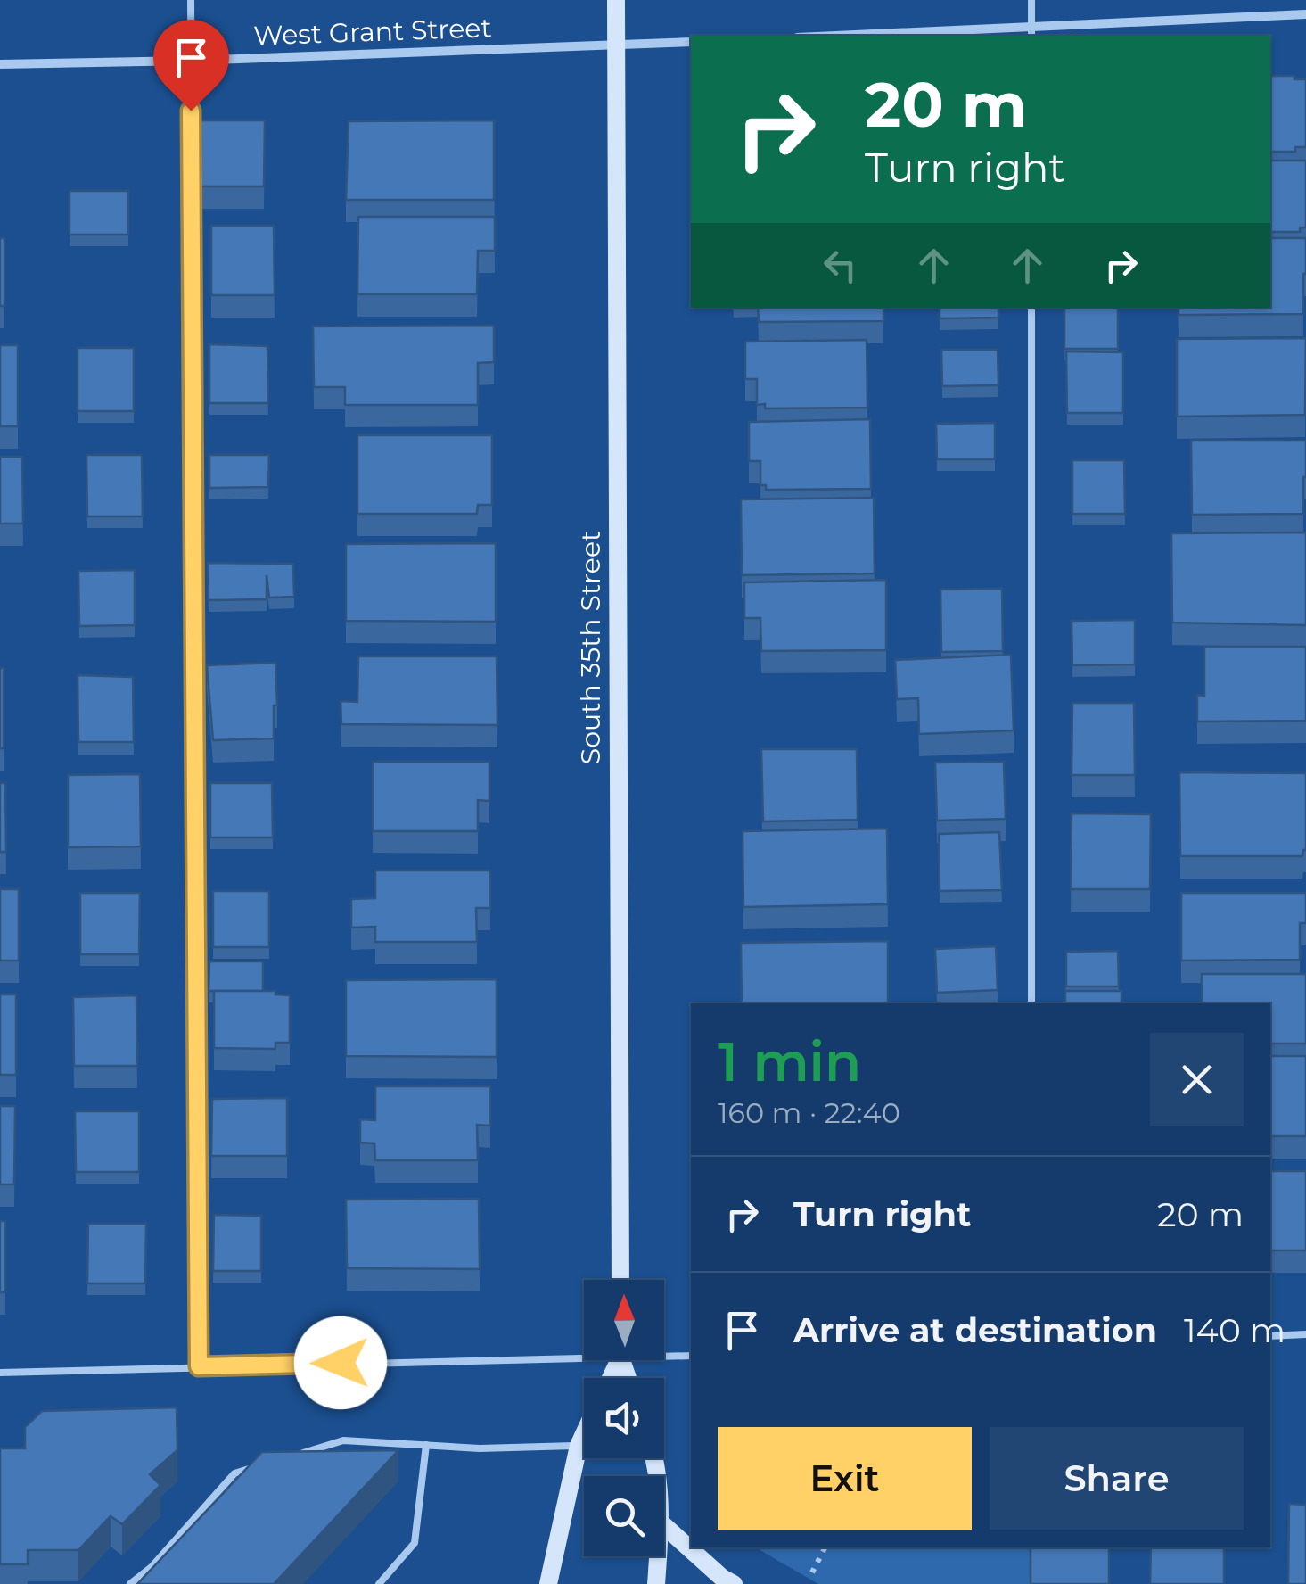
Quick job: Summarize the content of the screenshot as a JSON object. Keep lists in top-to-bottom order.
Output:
{
  "streets": {
    "main road": ["South 35th Street"],
    "street": ["West Grant Street"]
  },
  "crossings": [
    ["West Grant Street", "South 35th Street"]
  ],
  "north": "top",
  "page": {
    "turn": ["20 m", "Turn right"],
    "heading": ["1 min", "160 m · 22:40"],
    "list": [
      {
        "name": "Turn right",
        "value": "20 m"
      },
      {
        "name": "Arrive at destination",
        "value": "140 m"
      }
    ],
    "buttons": ["Exit", "Share"]
  }
}
